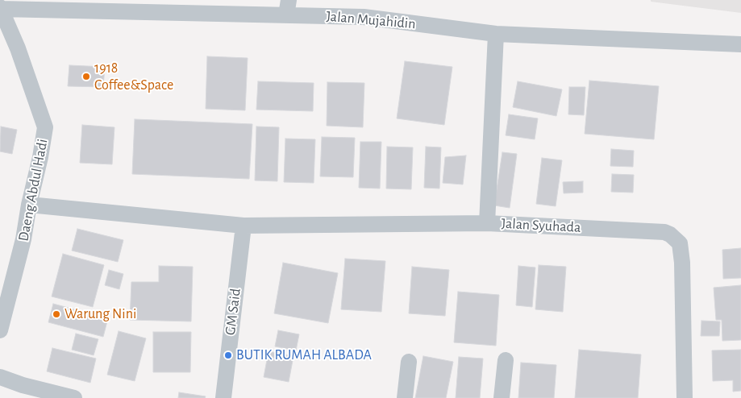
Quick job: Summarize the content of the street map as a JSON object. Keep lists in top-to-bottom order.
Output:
{
  "streets": {
    "street": [
      "Jalan Mujahidin",
      "Daeng Abdul Hadi",
      "Jalan Syuhada",
      "GM Said"
    ]
  },
  "crossings": [
    ["Jalan Mujahidin", "Daeng Abdul Hadi"],
    ["Daeng Abdul Hadi", "Jalan Syuhada"],
    ["Jalan Syuhada", "GM Said"]
  ],
  "places": ["1918 Coffee&Space", "Warung Nini", "BUTIK RUMAH ALBADA"]
}
